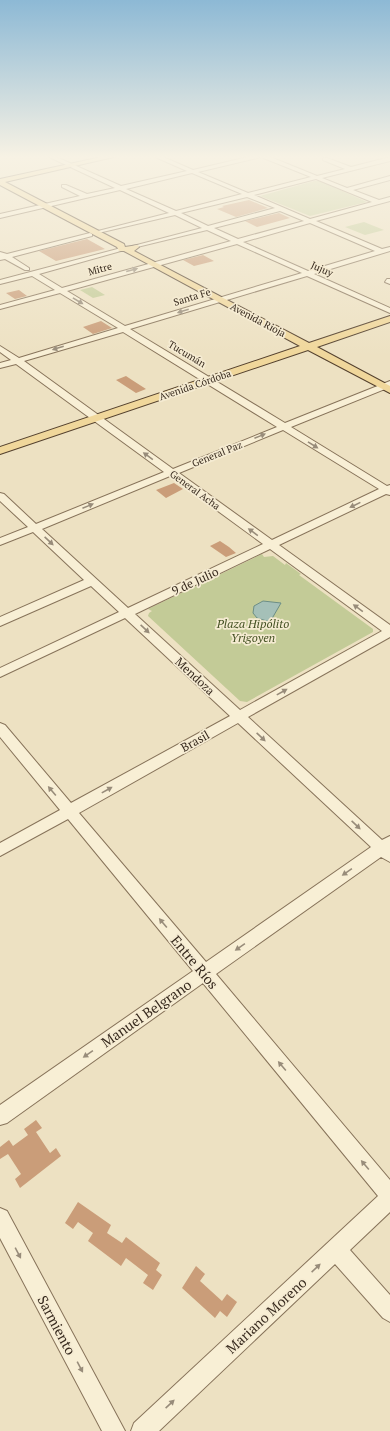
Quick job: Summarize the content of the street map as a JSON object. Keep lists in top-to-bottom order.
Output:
{
  "streets": {
    "main road": ["Avenida Rioja", "Avenida Córdoba"],
    "street": [
      "Mitre",
      "Jujuy",
      "Santa Fe",
      "Tucumán",
      "General Paz",
      "General Acha",
      "9 de Julio",
      "Mendoza",
      "Brasil",
      "Entre Ríos",
      "Manuel Belgrano",
      "Mariano Moreno",
      "Sarmiento"
    ]
  },
  "crossings": [
    ["Mitre", "Jujuy"],
    ["Mitre", "Avenida Rioja"],
    ["Mitre", "Tucumán"],
    ["Jujuy", "Santa Fe"],
    ["Jujuy", "Avenida Córdoba"],
    ["Santa Fe", "Avenida Rioja"],
    ["Santa Fe", "Tucumán"],
    ["Santa Fe", "General Acha"],
    ["Avenida Rioja", "Avenida Córdoba"],
    ["Avenida Rioja", "General Paz"],
    ["Tucumán", "Avenida Córdoba"],
    ["Tucumán", "General Paz"],
    ["Tucumán", "9 de Julio"],
    ["Avenida Córdoba", "General Acha"],
    ["General Paz", "General Acha"],
    ["General Paz", "Mendoza"],
    ["General Acha", "9 de Julio"],
    ["General Acha", "Brasil"],
    ["9 de Julio", "Mendoza"],
    ["Mendoza", "Brasil"],
    ["Mendoza", "Manuel Belgrano"],
    ["Brasil", "Entre Ríos"],
    ["Entre Ríos", "Manuel Belgrano"]
  ],
  "one_way": [
    "Tucumán",
    "General Paz",
    "General Acha",
    "Mendoza",
    "Brasil",
    "Entre Ríos",
    "Manuel Belgrano",
    "Mariano Moreno",
    "Sarmiento"
  ],
  "parks": ["Plaza Hipólito Yrigoyen"]
}
